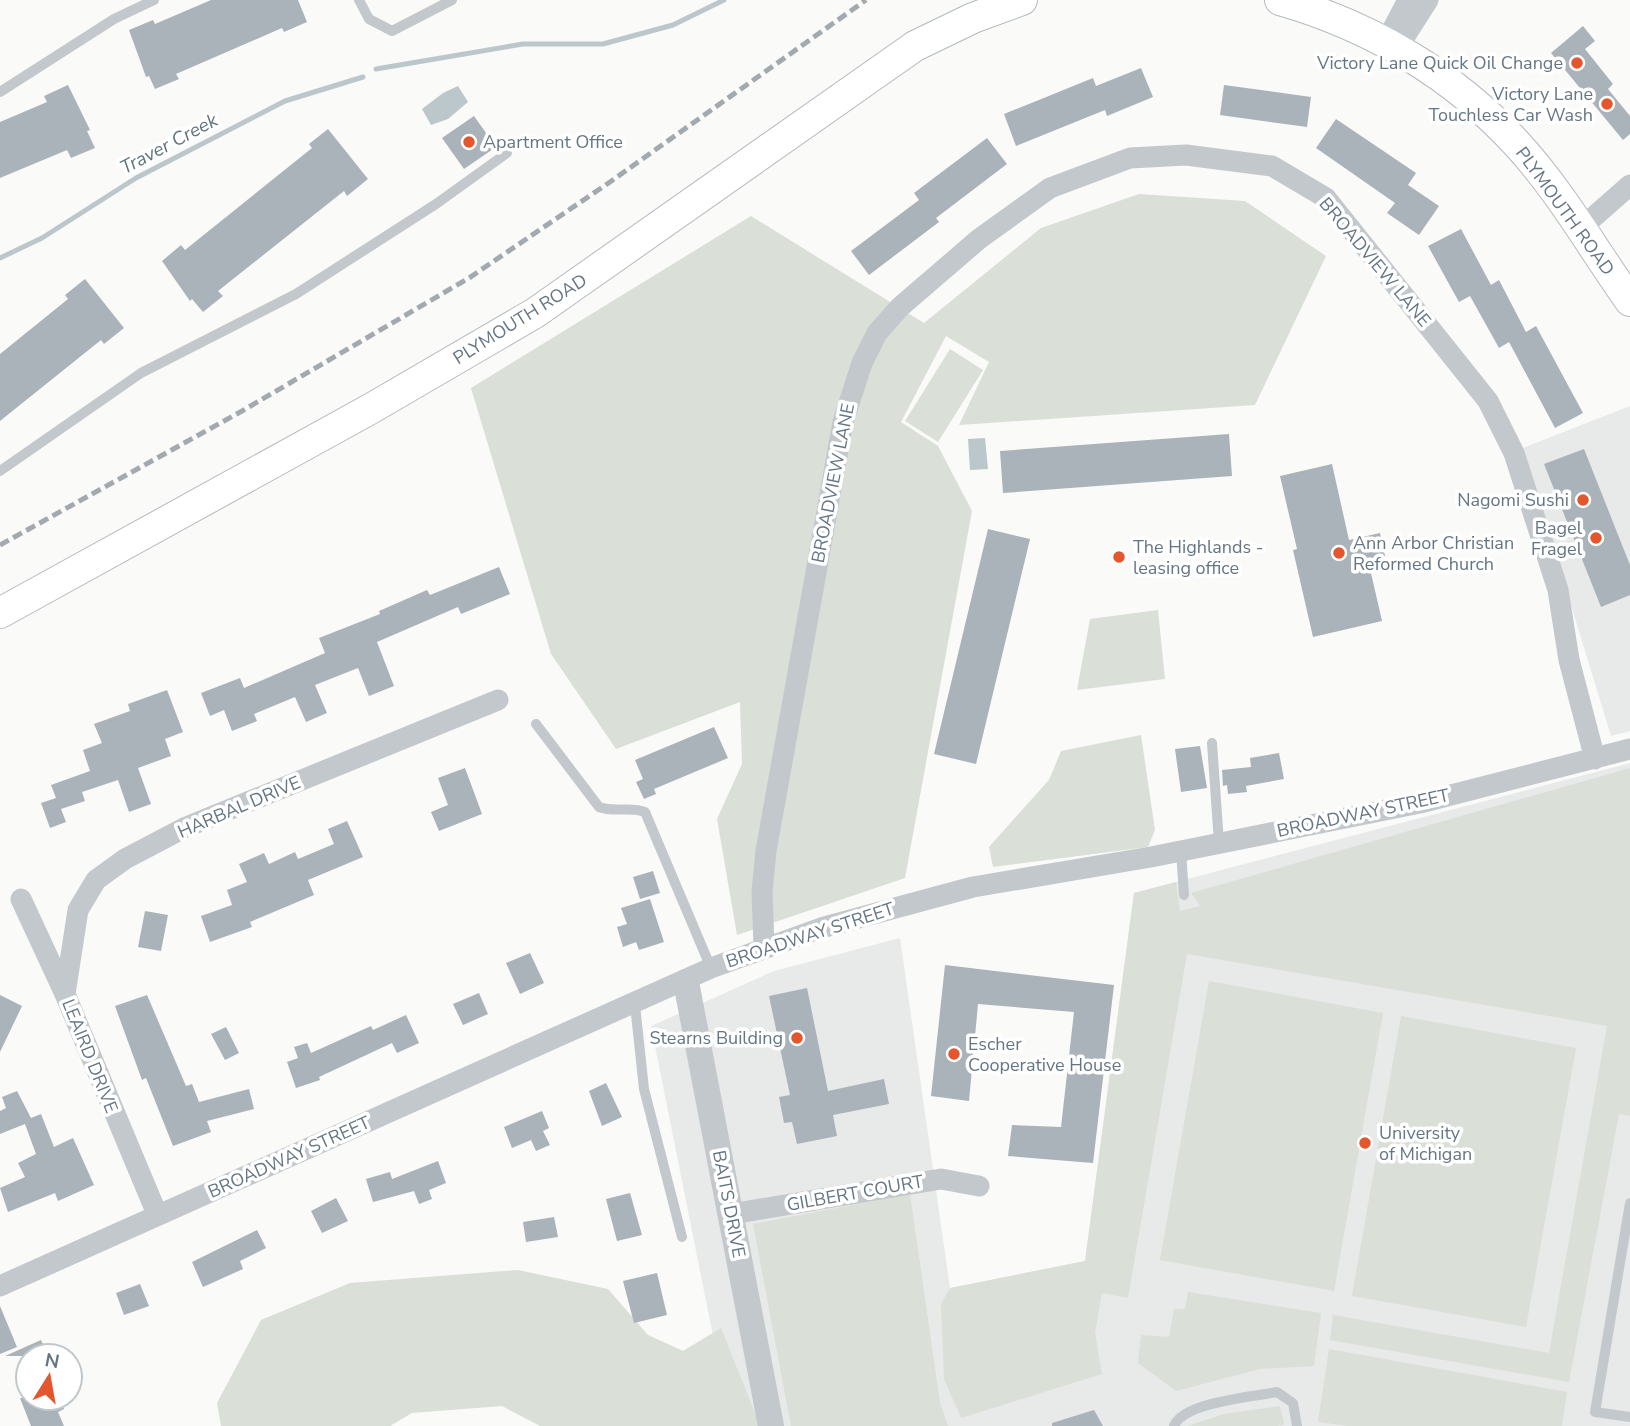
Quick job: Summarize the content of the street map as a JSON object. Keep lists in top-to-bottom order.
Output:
{
  "streets": {
    "main road": ["PLYMOUTH ROAD"],
    "street": [
      "BROADVIEW LANE",
      "HARBAL DRIVE",
      "BROADWAY STREET",
      "LEAIRD DRIVE",
      "GILBERT COURT",
      "BAITS DRIVE"
    ]
  },
  "crossings": [
    ["BROADVIEW LANE", "BROADWAY STREET"],
    ["HARBAL DRIVE", "LEAIRD DRIVE"],
    ["BROADWAY STREET", "LEAIRD DRIVE"],
    ["BROADWAY STREET", "BAITS DRIVE"],
    ["GILBERT COURT", "BAITS DRIVE"]
  ],
  "water": ["Traver Creek"],
  "places": [
    "Victory Lane Quick Oil Change",
    "Victory Lane Touchless Car Wash",
    "Apartment Office",
    "Nagomi Sushi",
    "Bagel Fragel",
    "Ann Arbor Christian Reformed Church",
    "The Highlands - leasing office",
    "Stearns Building",
    "Escher Cooperative House",
    "University of Michigan"
  ],
  "north": "top"
}
